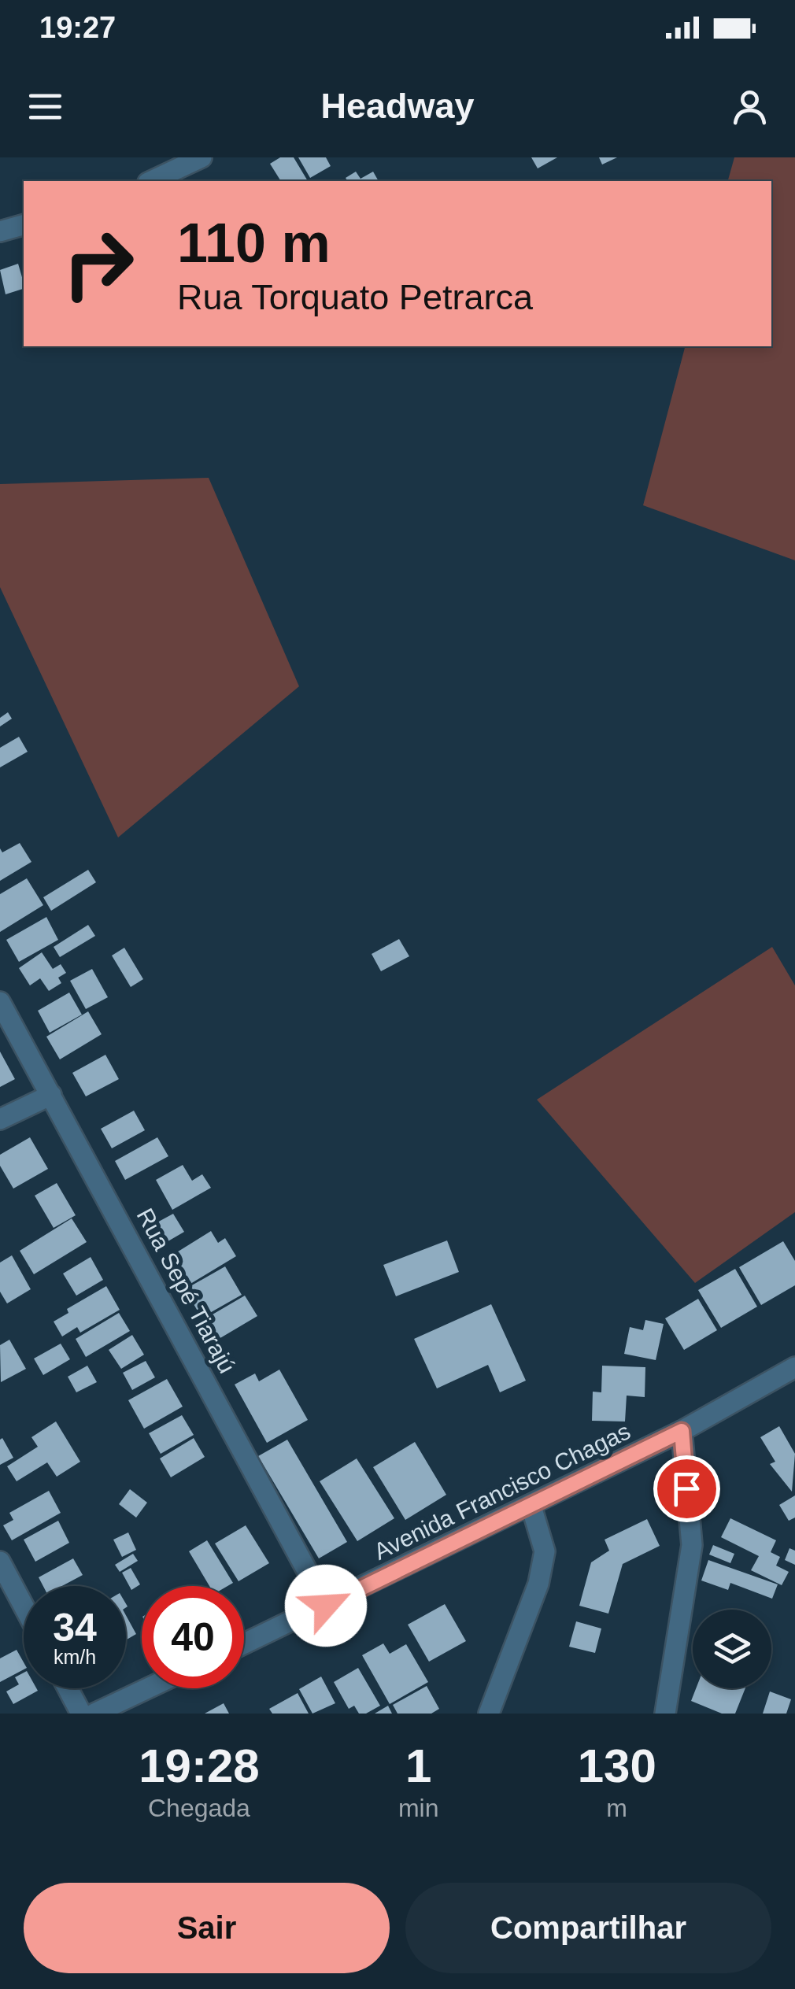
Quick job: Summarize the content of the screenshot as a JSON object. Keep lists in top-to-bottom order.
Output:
{
  "streets": {
    "street": ["Rua Sepé Tiarajú", "Avenida Francisco Chagas"]
  },
  "crossings": [
    ["Rua Sepé Tiarajú", "Avenida Francisco Chagas"]
  ],
  "page": {
    "status": "19:27",
    "header": "Headway",
    "turn": ["110 m", "Rua Torquato Petrarca"],
    "speed": "34 km/h",
    "limit": "40",
    "eta": [
      "19:28",
      "Chegada",
      "1",
      "min",
      "130",
      "m"
    ],
    "buttons": ["Sair", "Compartilhar"]
  }
}
